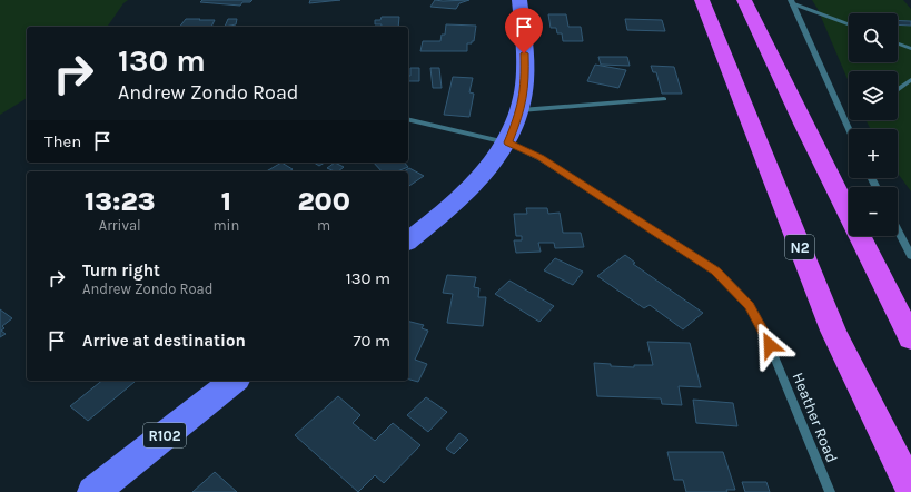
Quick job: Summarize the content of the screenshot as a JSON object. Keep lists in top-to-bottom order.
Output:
{
  "streets": {
    "highway": ["N2"],
    "main road": ["R102"],
    "street": ["Heather Road"]
  },
  "page": {
    "map_buttons": ["+", "−"],
    "turn": ["130 m", "Andrew Zondo Road"],
    "then": "Then",
    "eta": [
      "13:23",
      "Arrival",
      "1",
      "min",
      "200",
      "m"
    ],
    "list": [
      {
        "name": "Turn right",
        "note": "Andrew Zondo Road",
        "value": "130 m"
      },
      {
        "name": "Arrive at destination",
        "value": "70 m"
      }
    ]
  }
}
